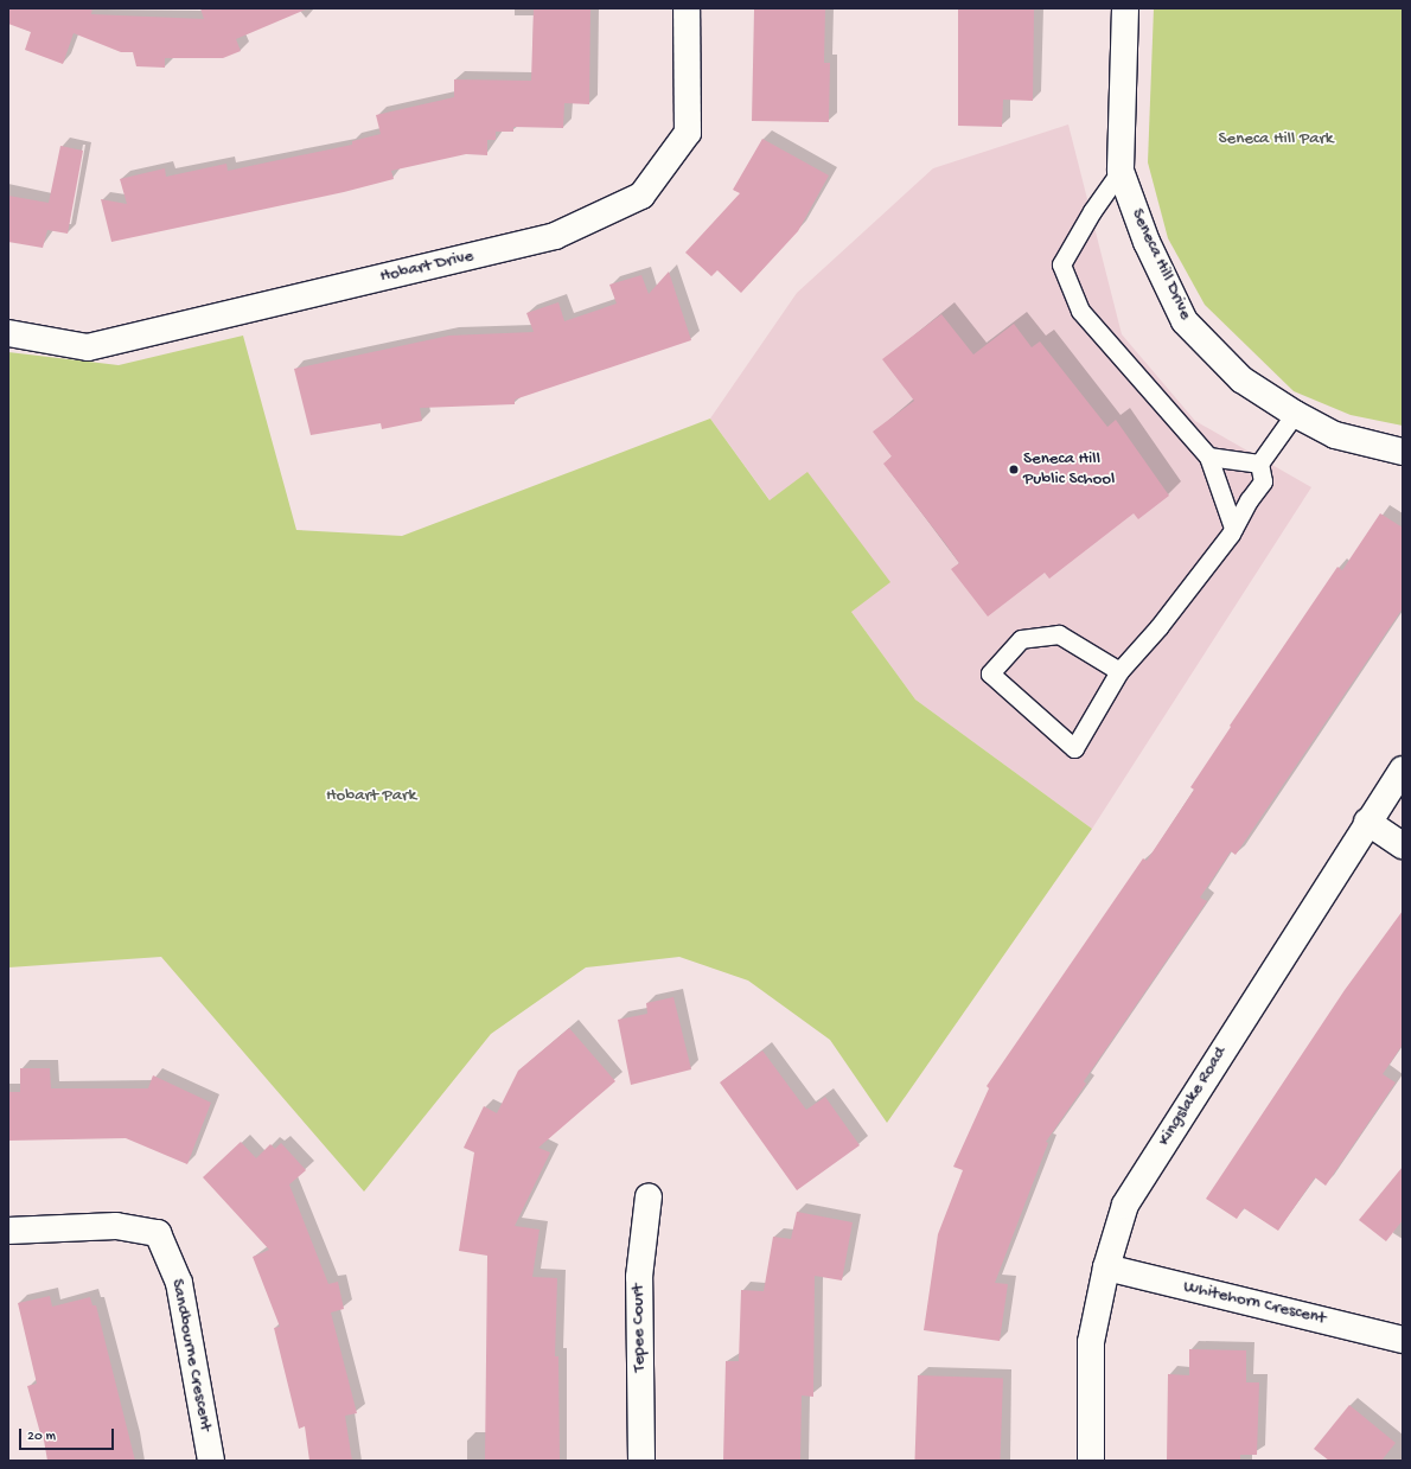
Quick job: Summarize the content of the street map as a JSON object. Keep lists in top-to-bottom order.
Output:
{
  "streets": {
    "street": [
      "Seneca Hill Drive",
      "Hobart Drive",
      "Kingslake Road",
      "Whitehorn Crescent",
      "Tepee Court",
      "Sandbourne Crescent"
    ]
  },
  "crossings": [
    ["Kingslake Road", "Whitehorn Crescent"]
  ],
  "parks": ["Seneca Hill Park", "Hobart Park"],
  "places": ["Seneca Hill Public School"],
  "scale_bar": "20 m"
}
